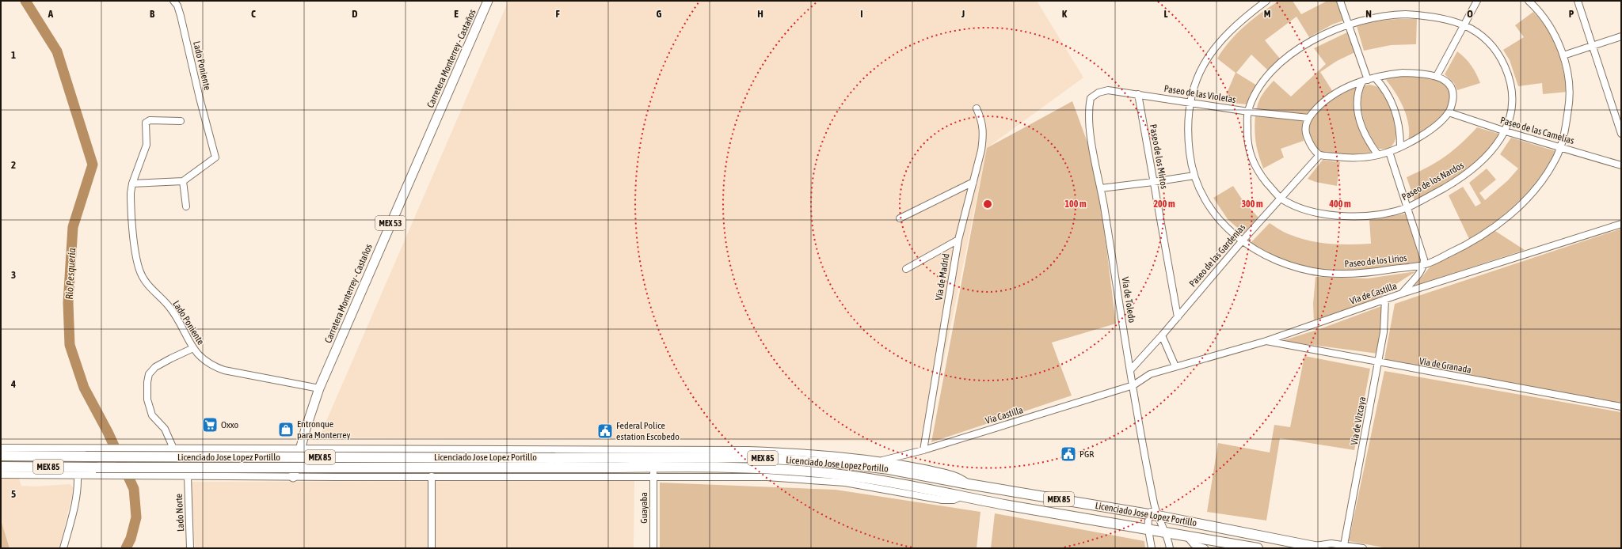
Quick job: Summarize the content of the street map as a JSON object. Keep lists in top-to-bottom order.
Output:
{
  "streets": {
    "highway": ["Licenciado Jose Lopez Portillo", "MEX 85"],
    "main road": ["Carretera Monterrey - Castaños", "MEX 53"],
    "street": [
      "Lado Poniente",
      "Paseo de las Violetas",
      "Paseo de las Camelias",
      "Paseo de los Mirtos",
      "Paseo de los Nardos",
      "Paseo de las Gardenias",
      "Paseo de los Lirios",
      "Vía de Madrid",
      "Vía de Castilla",
      "Vía de Toledo",
      "Vía de Granada",
      "Via Castilla",
      "Via de Vizcaya",
      "Guayaba",
      "Lado Norte"
    ]
  },
  "crossings": [
    ["Carretera Monterrey - Castaños", "Lado Poniente"],
    ["Carretera Monterrey - Castaños", "Licenciado Jose Lopez Portillo"],
    ["Paseo de las Violetas", "Paseo de los Mirtos"],
    ["Paseo de las Violetas", "Paseo de los Nardos"],
    ["Paseo de las Violetas", "Paseo de los Lirios"],
    ["Paseo de las Violetas", "Vía de Toledo"],
    ["Paseo de las Camelias", "Paseo de los Nardos"],
    ["Paseo de las Camelias", "Paseo de los Lirios"],
    ["Paseo de los Mirtos", "Paseo de las Gardenias"],
    ["Paseo de los Nardos", "Paseo de las Gardenias"],
    ["Paseo de las Gardenias", "Paseo de los Lirios"],
    ["Paseo de las Gardenias", "Vía de Toledo"],
    ["Vía de Madrid", "Via Castilla"],
    ["Vía de Castilla", "Vía de Toledo"],
    ["Vía de Castilla", "Vía de Granada"],
    ["Vía de Castilla", "Via Castilla"],
    ["Vía de Castilla", "Via de Vizcaya"],
    ["Vía de Toledo", "Via Castilla"],
    ["Vía de Toledo", "Licenciado Jose Lopez Portillo"],
    ["Vía de Granada", "Via de Vizcaya"],
    ["Via Castilla", "Licenciado Jose Lopez Portillo"],
    ["Licenciado Jose Lopez Portillo", "Guayaba"],
    ["Licenciado Jose Lopez Portillo", "Lado Norte"]
  ],
  "water": ["Río Pesquería"],
  "places": {
    "supermarket": ["Oxxo"],
    "shop": ["Entronque para Monterrey"],
    "public building": ["Federal Police estation Escobedo", "PGR"]
  },
  "grid": {
    "columns": [
      "A",
      "B",
      "C",
      "D",
      "E",
      "F",
      "G",
      "H",
      "I",
      "J",
      "K",
      "L",
      "M",
      "N",
      "O",
      "P"
    ],
    "rows": [
      "1",
      "2",
      "3",
      "4",
      "5"
    ]
  },
  "rings": [
    "100 m",
    "200 m",
    "300 m",
    "400 m"
  ]
}
